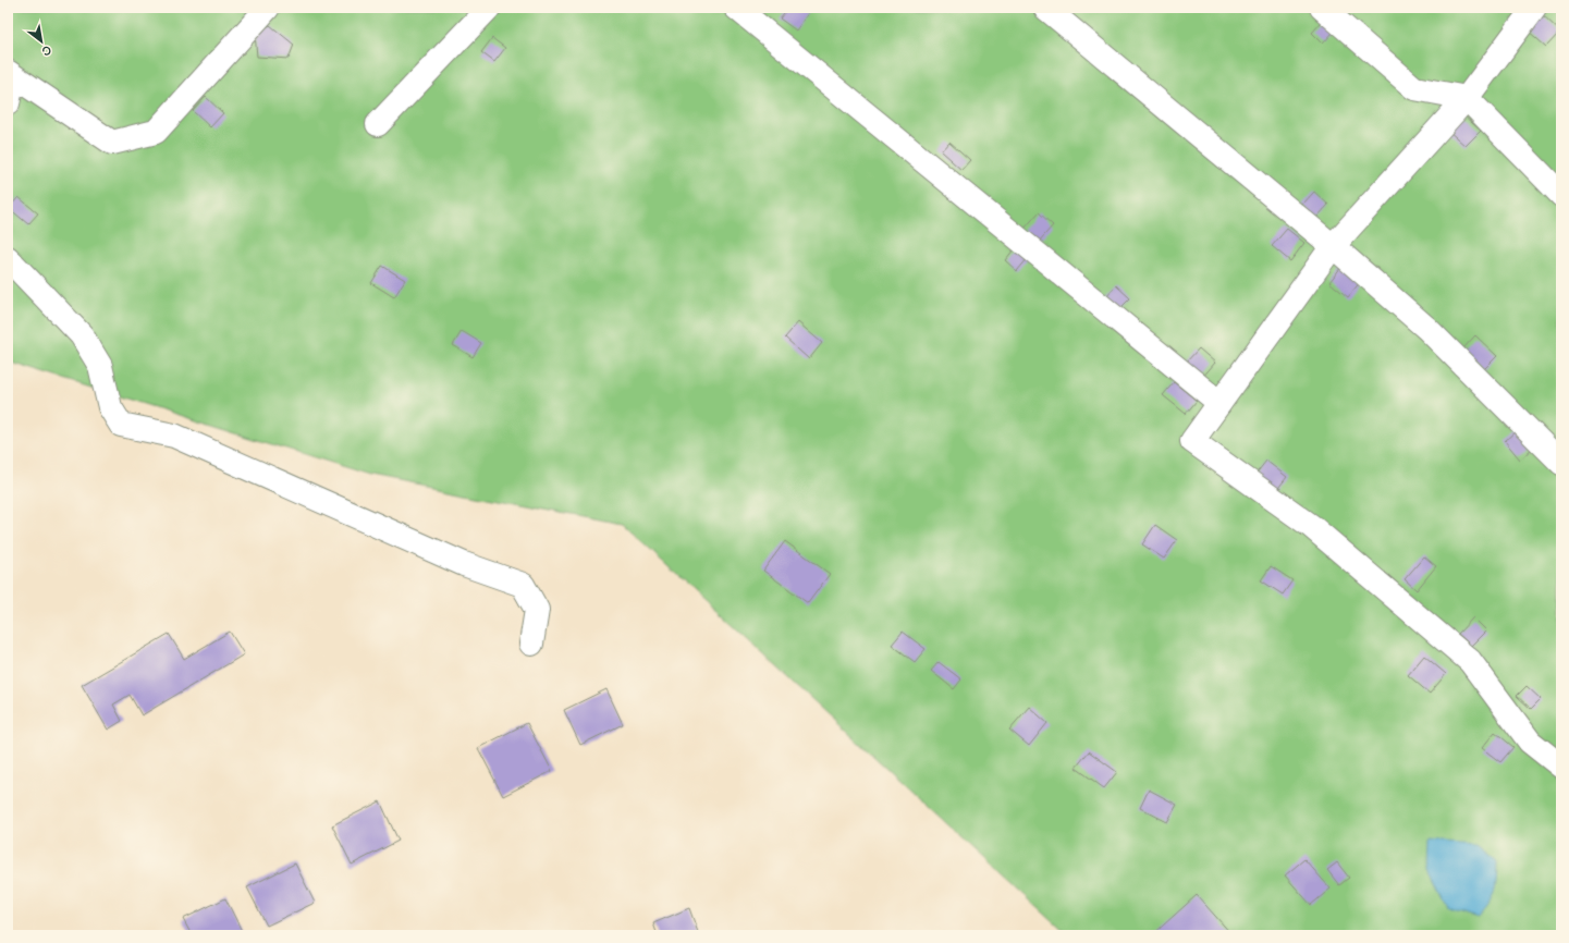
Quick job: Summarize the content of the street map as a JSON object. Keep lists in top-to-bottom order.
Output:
{
  "north": "bottom right"
}
